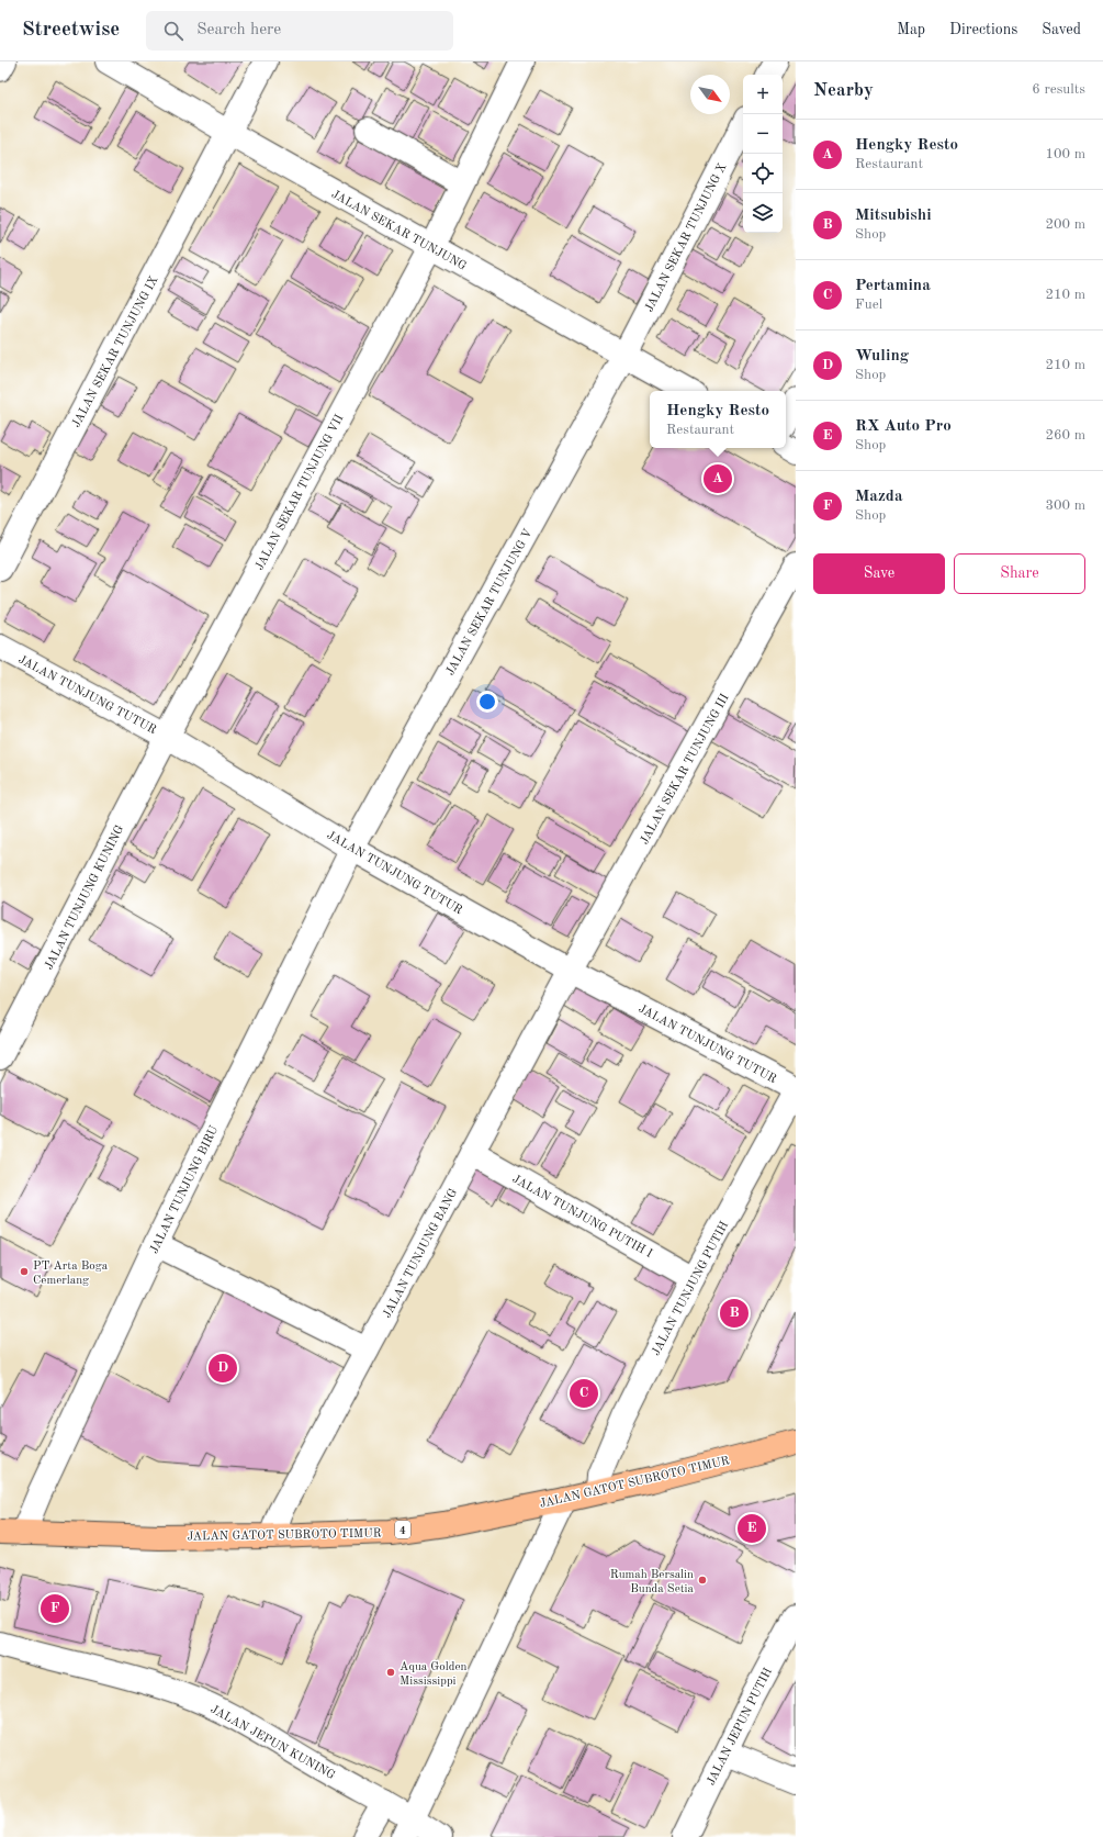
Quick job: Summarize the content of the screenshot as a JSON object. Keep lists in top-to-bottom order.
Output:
{
  "streets": {
    "highway": ["JALAN GATOT SUBROTO TIMUR", "4"],
    "street": [
      "JALAN SEKAR TUNJUNG",
      "JALAN SEKAR TUNJUNG X",
      "JALAN SEKAR TUNJUNG IX",
      "JALAN SEKAR TUNJUNG VII",
      "JALAN SEKAR TUNJUNG V",
      "JALAN TUNJUNG TUTUR",
      "JALAN SEKAR TUNJUNG III",
      "JALAN TUNJUNG KUNING",
      "JALAN TUNJUNG BIRU",
      "JALAN TUNJUNG PUTIH I",
      "JALAN TUNJUNG BANG",
      "JALAN TUNJUNG PUTIH",
      "JALAN JEPUN PUTIH",
      "JALAN JEPUN KUNING"
    ]
  },
  "crossings": [
    ["JALAN SEKAR TUNJUNG", "JALAN SEKAR TUNJUNG X"],
    ["JALAN SEKAR TUNJUNG", "JALAN SEKAR TUNJUNG IX"],
    ["JALAN SEKAR TUNJUNG", "JALAN SEKAR TUNJUNG VII"],
    ["JALAN SEKAR TUNJUNG", "JALAN SEKAR TUNJUNG V"],
    ["JALAN SEKAR TUNJUNG X", "JALAN SEKAR TUNJUNG V"],
    ["JALAN SEKAR TUNJUNG VII", "JALAN TUNJUNG TUTUR"],
    ["JALAN SEKAR TUNJUNG VII", "JALAN TUNJUNG KUNING"],
    ["JALAN SEKAR TUNJUNG V", "JALAN TUNJUNG TUTUR"],
    ["JALAN SEKAR TUNJUNG V", "JALAN TUNJUNG BIRU"],
    ["JALAN TUNJUNG TUTUR", "JALAN SEKAR TUNJUNG III"],
    ["JALAN TUNJUNG TUTUR", "JALAN TUNJUNG KUNING"],
    ["JALAN TUNJUNG TUTUR", "JALAN TUNJUNG BIRU"],
    ["JALAN TUNJUNG TUTUR", "JALAN TUNJUNG BANG"],
    ["JALAN TUNJUNG TUTUR", "JALAN TUNJUNG PUTIH"],
    ["JALAN SEKAR TUNJUNG III", "JALAN TUNJUNG BANG"],
    ["JALAN TUNJUNG BIRU", "JALAN GATOT SUBROTO TIMUR"],
    ["JALAN TUNJUNG PUTIH I", "JALAN TUNJUNG BANG"],
    ["JALAN TUNJUNG PUTIH I", "JALAN TUNJUNG PUTIH"],
    ["JALAN TUNJUNG BANG", "JALAN GATOT SUBROTO TIMUR"],
    ["JALAN TUNJUNG PUTIH", "JALAN GATOT SUBROTO TIMUR"]
  ],
  "places": ["PT Arta Boga Cemerlang", "Rumah Bersalin Bunda Setia", "Aqua Golden Mississippi"],
  "north": "bottom right",
  "page": {
    "header": "Streetwise",
    "search": "Search here",
    "nav": ["Map", "Directions", "Saved"],
    "heading": ["Nearby", "6 results"],
    "map_buttons": ["+", "−"],
    "list": [
      {
        "mark": "A",
        "name": "Hengky Resto",
        "note": "Restaurant",
        "value": "100 m"
      },
      {
        "mark": "B",
        "name": "Mitsubishi",
        "note": "Shop",
        "value": "200 m"
      },
      {
        "mark": "C",
        "name": "Pertamina",
        "note": "Fuel",
        "value": "210 m"
      },
      {
        "mark": "D",
        "name": "Wuling",
        "note": "Shop",
        "value": "210 m"
      },
      {
        "mark": "E",
        "name": "RX Auto Pro",
        "note": "Shop",
        "value": "260 m"
      },
      {
        "mark": "F",
        "name": "Mazda",
        "note": "Shop",
        "value": "300 m"
      }
    ],
    "popup": ["Hengky Resto", "Restaurant"],
    "pins": [
      "A",
      "B",
      "D",
      "C",
      "E",
      "F"
    ],
    "buttons": ["Save", "Share"]
  }
}
